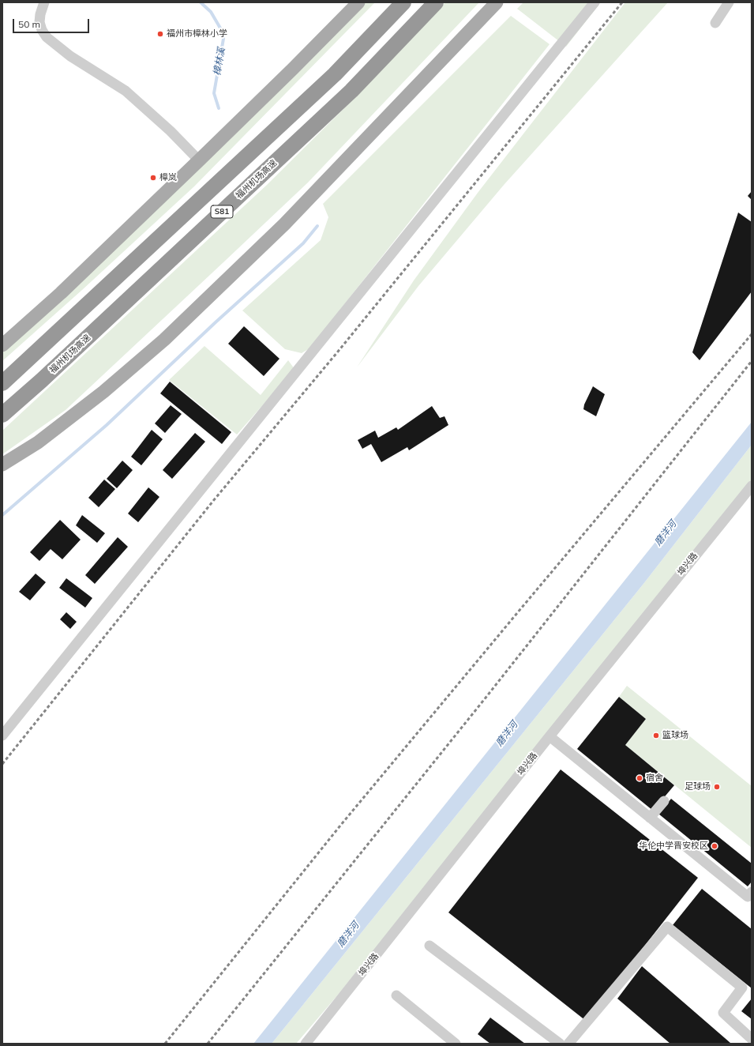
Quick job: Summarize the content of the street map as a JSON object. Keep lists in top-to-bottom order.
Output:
{
  "streets": {
    "highway": ["福州机场高速", "S81"],
    "street": ["埠兴路"]
  },
  "water": ["樟林溪", "磨洋河"],
  "places": [
    "福州市樟林小学",
    "樟岚",
    "篮球场",
    "宿舍",
    "足球场",
    "华伦中学晋安校区"
  ],
  "scale_bar": "50 m"
}
